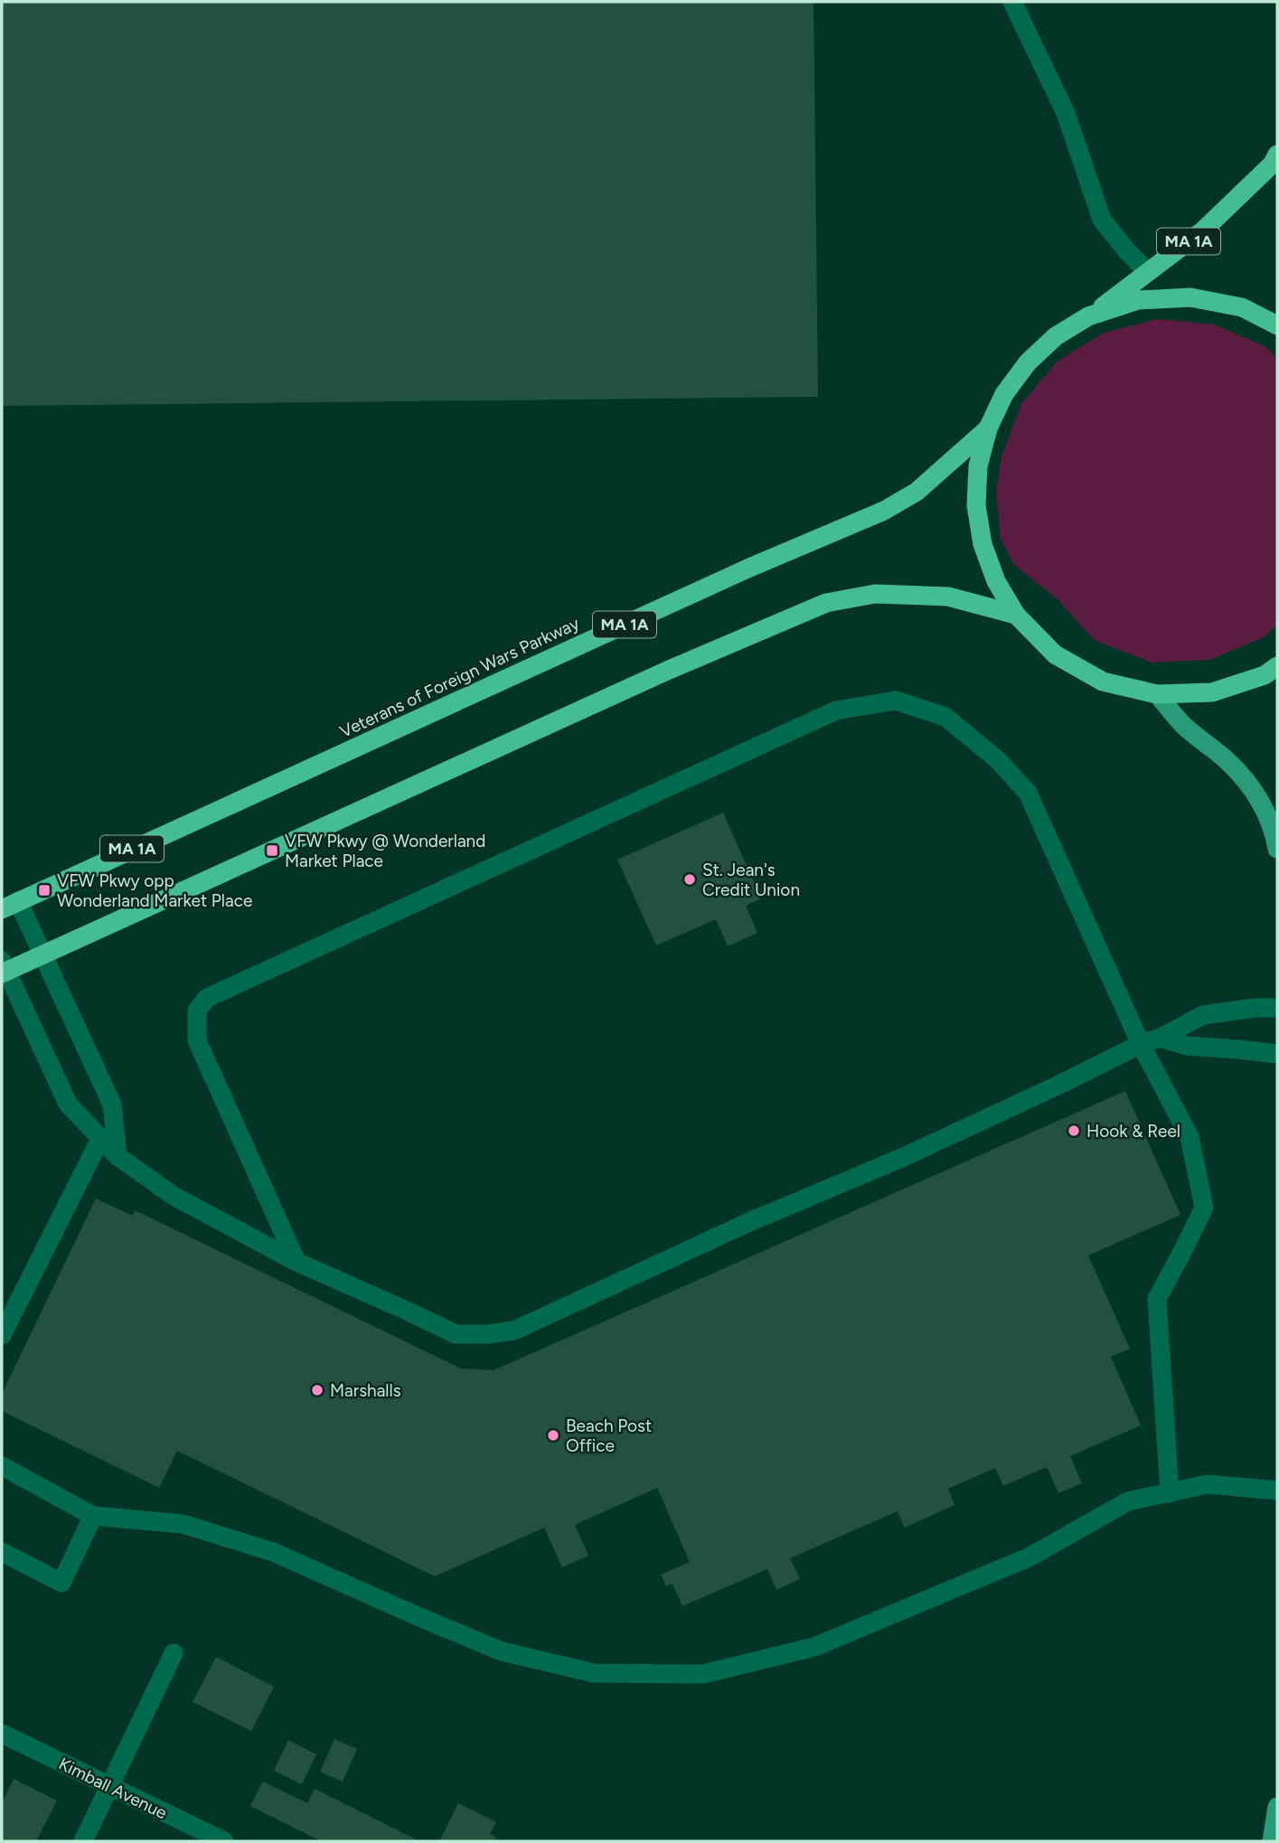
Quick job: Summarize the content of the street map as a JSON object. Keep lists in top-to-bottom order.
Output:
{
  "streets": {
    "highway": ["MA 1A", "Veterans of Foreign Wars Parkway"],
    "street": ["Kimball Avenue"]
  },
  "crossings": [
    ["MA 1A", "Veterans of Foreign Wars Parkway"]
  ],
  "places": {
    "transit": ["VFW Pkwy @ Wonderland Market Place", "VFW Pkwy opp Wonderland Market Place"],
    "other": [
      "St. Jean's Credit Union",
      "Hook & Reel",
      "Marshalls",
      "Beach Post Office"
    ]
  }
}
